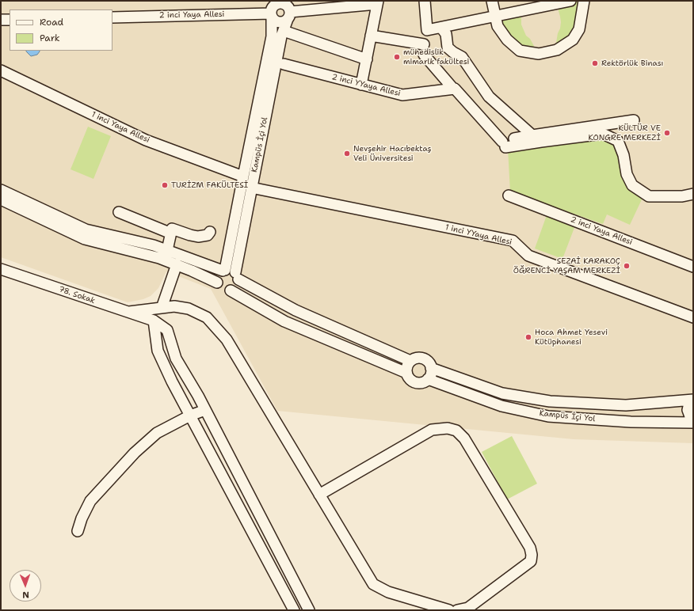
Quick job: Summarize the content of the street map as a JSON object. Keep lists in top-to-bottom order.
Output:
{
  "streets": {
    "street": [
      "2 inci Yaya Allesi",
      "2 inci YYaya Allesi",
      "1 inci Yaya Allesi",
      "Kampüs İçi Yol",
      "1 inci YYaya Allesi",
      "78. Sokak"
    ]
  },
  "crossings": [
    ["2 inci Yaya Allesi", "Kampüs İçi Yol"],
    ["1 inci Yaya Allesi", "Kampüs İçi Yol"],
    ["Kampüs İçi Yol", "1 inci YYaya Allesi"]
  ],
  "places": [
    "mühedislik mimarlk fakültesi",
    "Rektörlük Binası",
    "KÜLTÜR VE KONGRE MERKEZİ",
    "Nevşehir Hacıbektaş Veli Üniversitesi",
    "TURİZM FAKÜLTESİ",
    "SEZAİ KARAKOÇ ÖĞRENCİ YAŞAM MERKEZİ",
    "Hoca Ahmet Yesevi Kütüphanesi"
  ],
  "legend": ["Road", "Park"],
  "north": "bottom"
}
